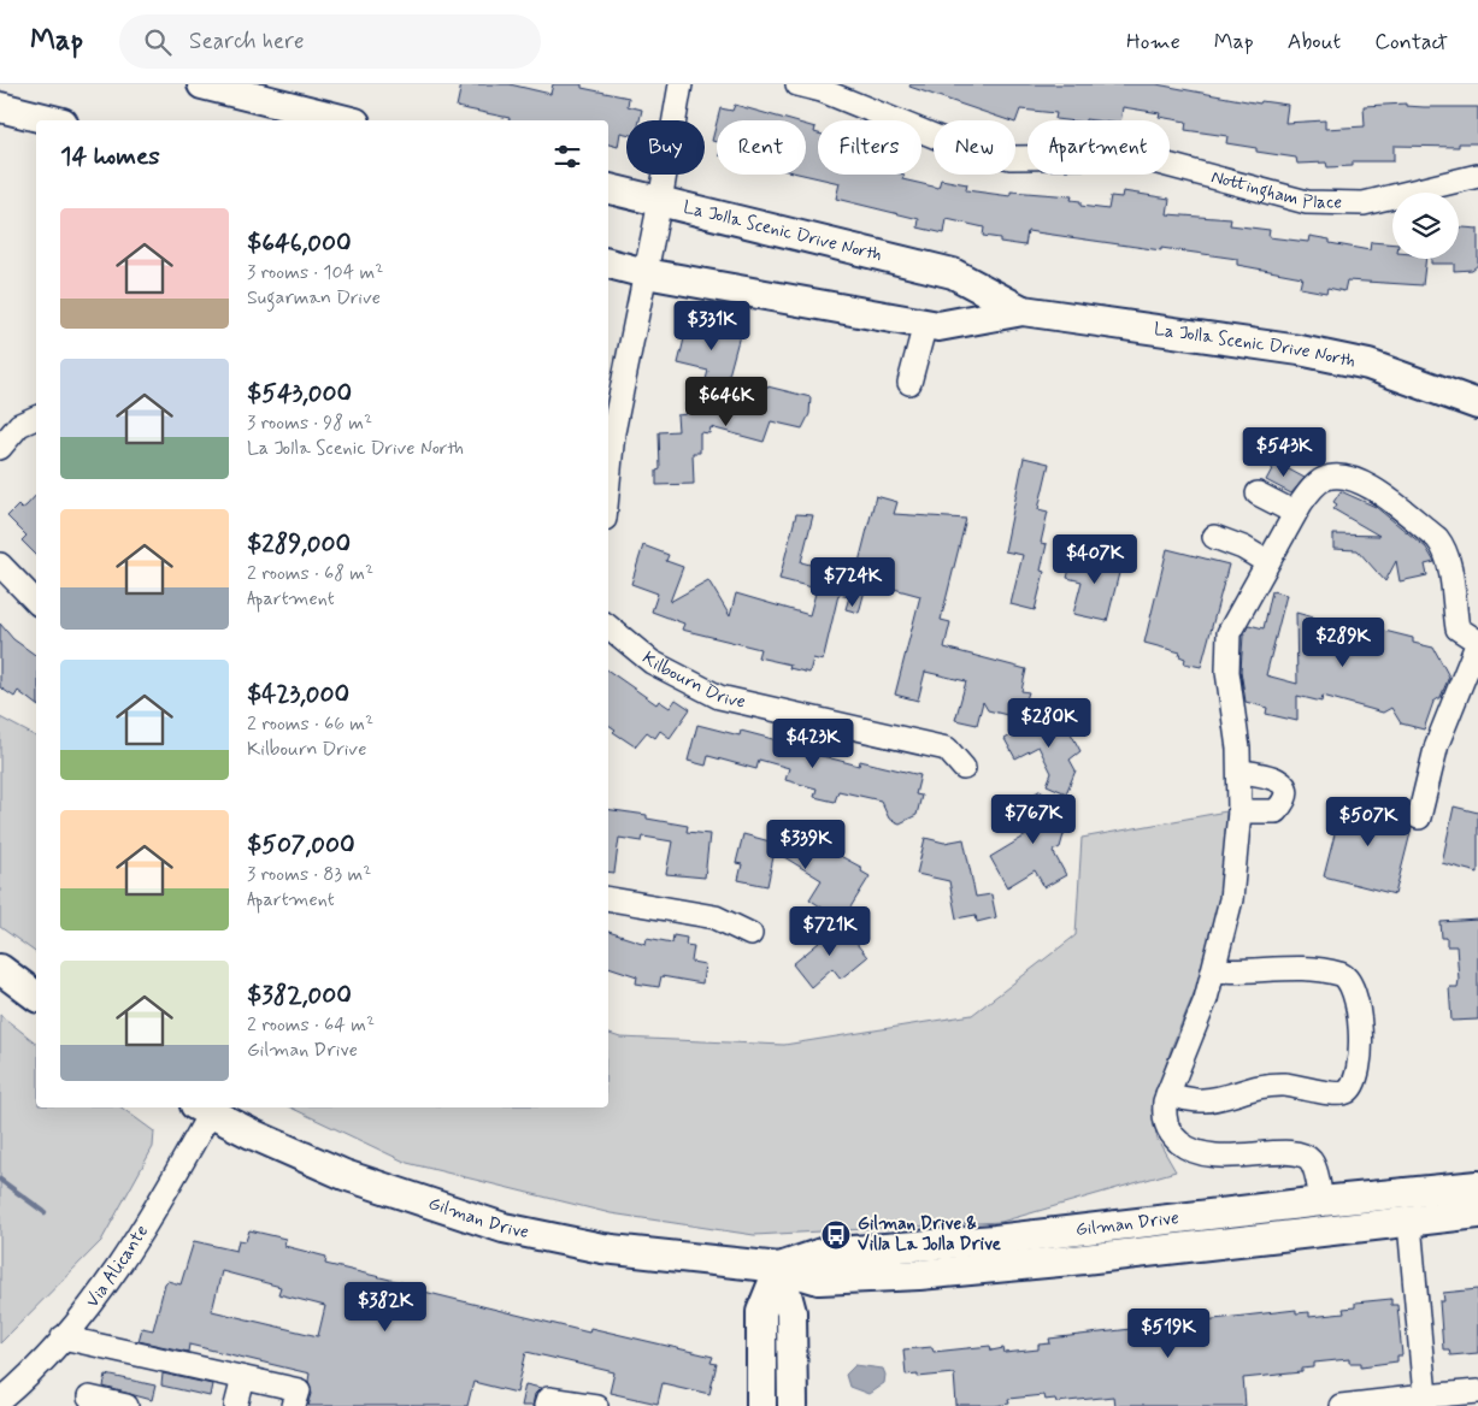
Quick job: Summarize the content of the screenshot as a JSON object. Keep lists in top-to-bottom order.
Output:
{
  "streets": {
    "main road": ["La Jolla Scenic Drive North", "Gilman Drive"],
    "street": ["Nottingham Place", "Kilbourn Drive", "Via Alicante"]
  },
  "crossings": [
    ["Gilman Drive", "Via Alicante"]
  ],
  "places": {
    "bus stop": ["Gilman Drive & Villa La Jolla Drive"]
  },
  "page": {
    "header": "Map",
    "search": "Search here",
    "nav": [
      "Home",
      "Map",
      "About",
      "Contact"
    ],
    "chip": [
      "Buy",
      "Rent",
      "Filters",
      "New",
      "Apartment"
    ],
    "heading": "14 homes",
    "list": [
      {
        "name": "$646,000",
        "note": "3 rooms · 104 m² · Sugarman Drive"
      },
      {
        "name": "$543,000",
        "note": "3 rooms · 98 m² · La Jolla Scenic Drive North"
      },
      {
        "name": "$289,000",
        "note": "2 rooms · 68 m² · Apartment"
      },
      {
        "name": "$423,000",
        "note": "2 rooms · 66 m² · Kilbourn Drive"
      },
      {
        "name": "$507,000",
        "note": "3 rooms · 83 m² · Apartment"
      },
      {
        "name": "$382,000",
        "note": "2 rooms · 64 m² · Gilman Drive"
      }
    ],
    "price": [
      "$331K",
      "$646K",
      "$543K",
      "$407K",
      "$724K",
      "$289K",
      "$280K",
      "$423K",
      "$767K",
      "$507K",
      "$339K",
      "$721K",
      "$382K",
      "$519K"
    ]
  }
}
